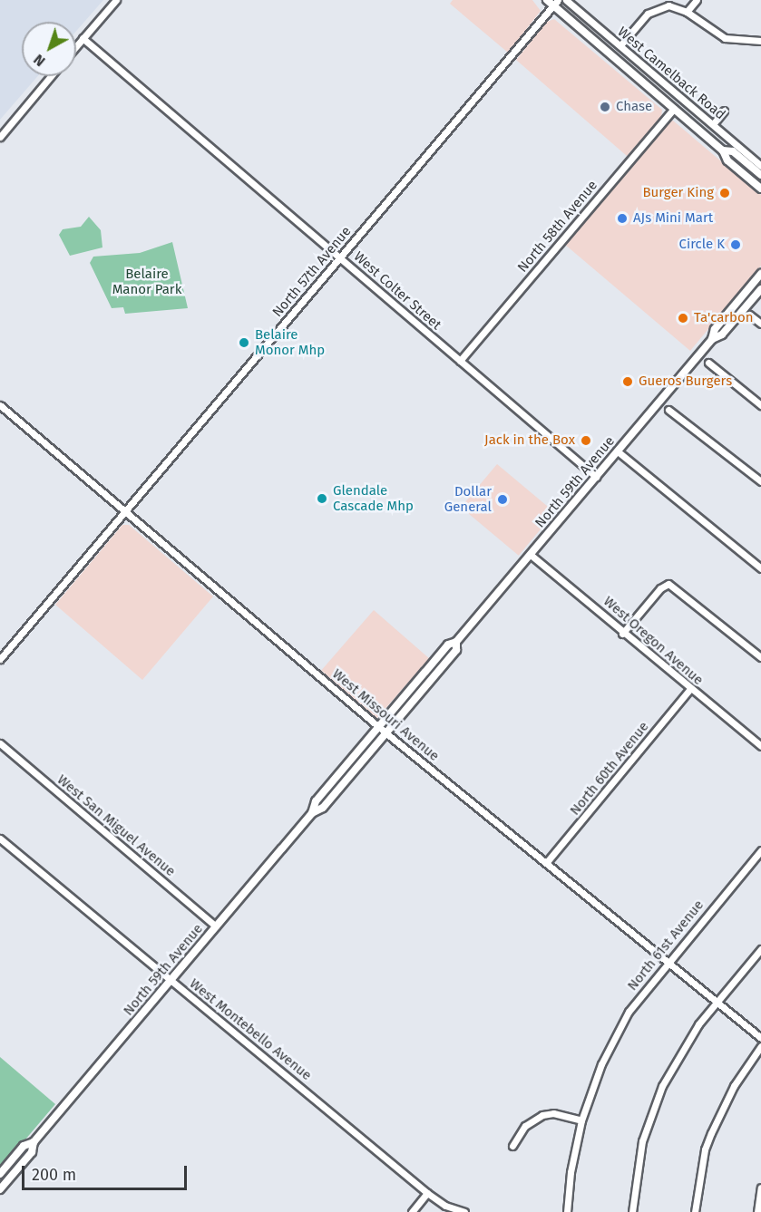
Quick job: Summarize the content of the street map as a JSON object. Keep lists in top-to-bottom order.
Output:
{
  "streets": {
    "main road": ["West Camelback Road", "North 59th Avenue"],
    "street": [
      "North 58th Avenue",
      "North 57th Avenue",
      "West Colter Street",
      "West Oregon Avenue",
      "West Missouri Avenue",
      "North 60th Avenue",
      "West San Miguel Avenue",
      "North 61st Avenue",
      "West Montebello Avenue"
    ]
  },
  "crossings": [
    ["West Camelback Road", "North 58th Avenue"],
    ["West Camelback Road", "North 57th Avenue"],
    ["North 58th Avenue", "West Colter Street"],
    ["North 57th Avenue", "West Colter Street"],
    ["North 57th Avenue", "West Missouri Avenue"],
    ["West Colter Street", "North 59th Avenue"],
    ["North 59th Avenue", "West Oregon Avenue"],
    ["North 59th Avenue", "West Missouri Avenue"],
    ["North 59th Avenue", "West San Miguel Avenue"],
    ["North 59th Avenue", "West Montebello Avenue"],
    ["West Oregon Avenue", "North 60th Avenue"],
    ["West Missouri Avenue", "North 60th Avenue"],
    ["West Missouri Avenue", "North 61st Avenue"]
  ],
  "parks": ["Belaire Manor Park"],
  "places": [
    "Chase",
    "Burger King",
    "AJs Mini Mart",
    "Circle K",
    "Ta'carbon",
    "Belaire Monor Mhp",
    "Gueros Burgers",
    "Jack in the Box",
    "Glendale Cascade Mhp",
    "Dollar General"
  ],
  "scale_bar": "200 m",
  "north": "bottom left"
}
